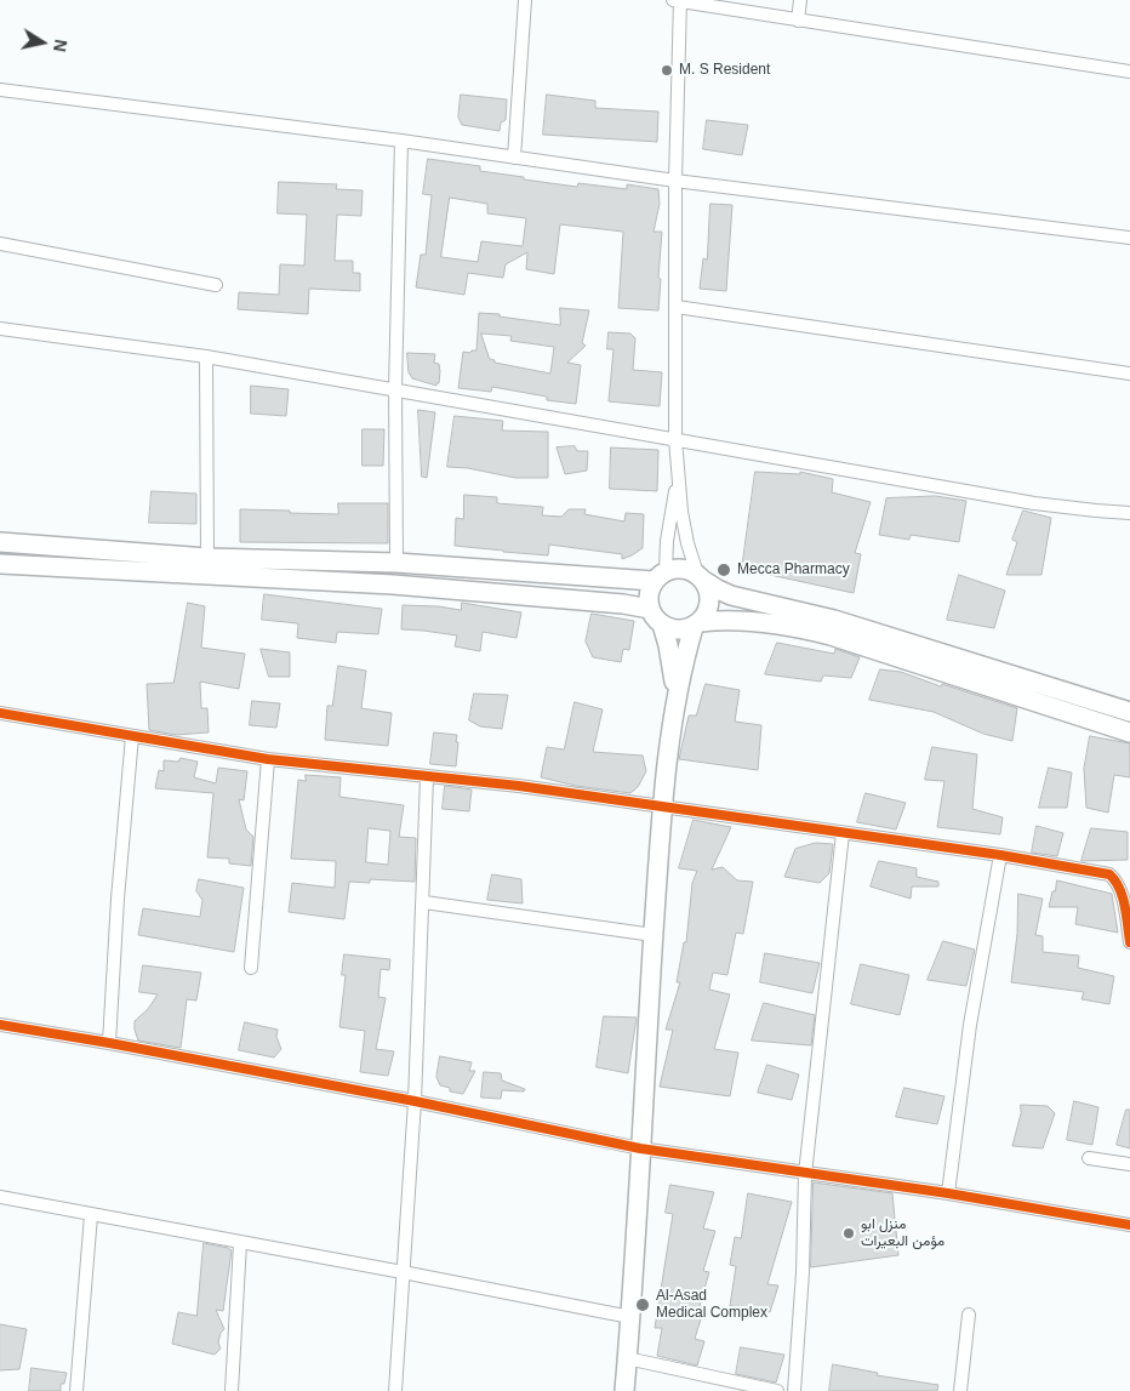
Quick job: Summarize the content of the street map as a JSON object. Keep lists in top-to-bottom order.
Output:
{
  "places": [
    "M. S Resident",
    "Mecca Pharmacy",
    "منزل ابو مؤمن البعيرات",
    "Al-Asad Medical Complex"
  ],
  "north": "right"
}
